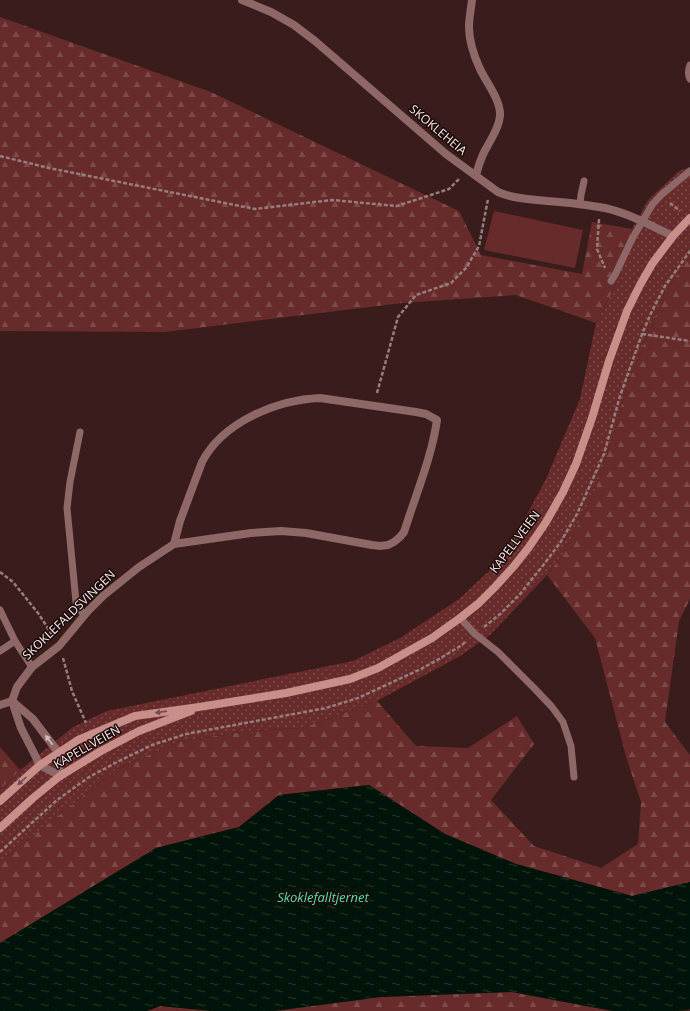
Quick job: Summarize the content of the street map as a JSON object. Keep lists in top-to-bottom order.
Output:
{
  "streets": {
    "main road": ["KAPELLVEIEN"],
    "street": ["SKOKLEHEIA", "SKOKLEFALDSVINGEN"]
  },
  "crossings": [
    ["SKOKLEHEIA", "KAPELLVEIEN"]
  ],
  "water": ["Skoklefalltjernet"]
}
